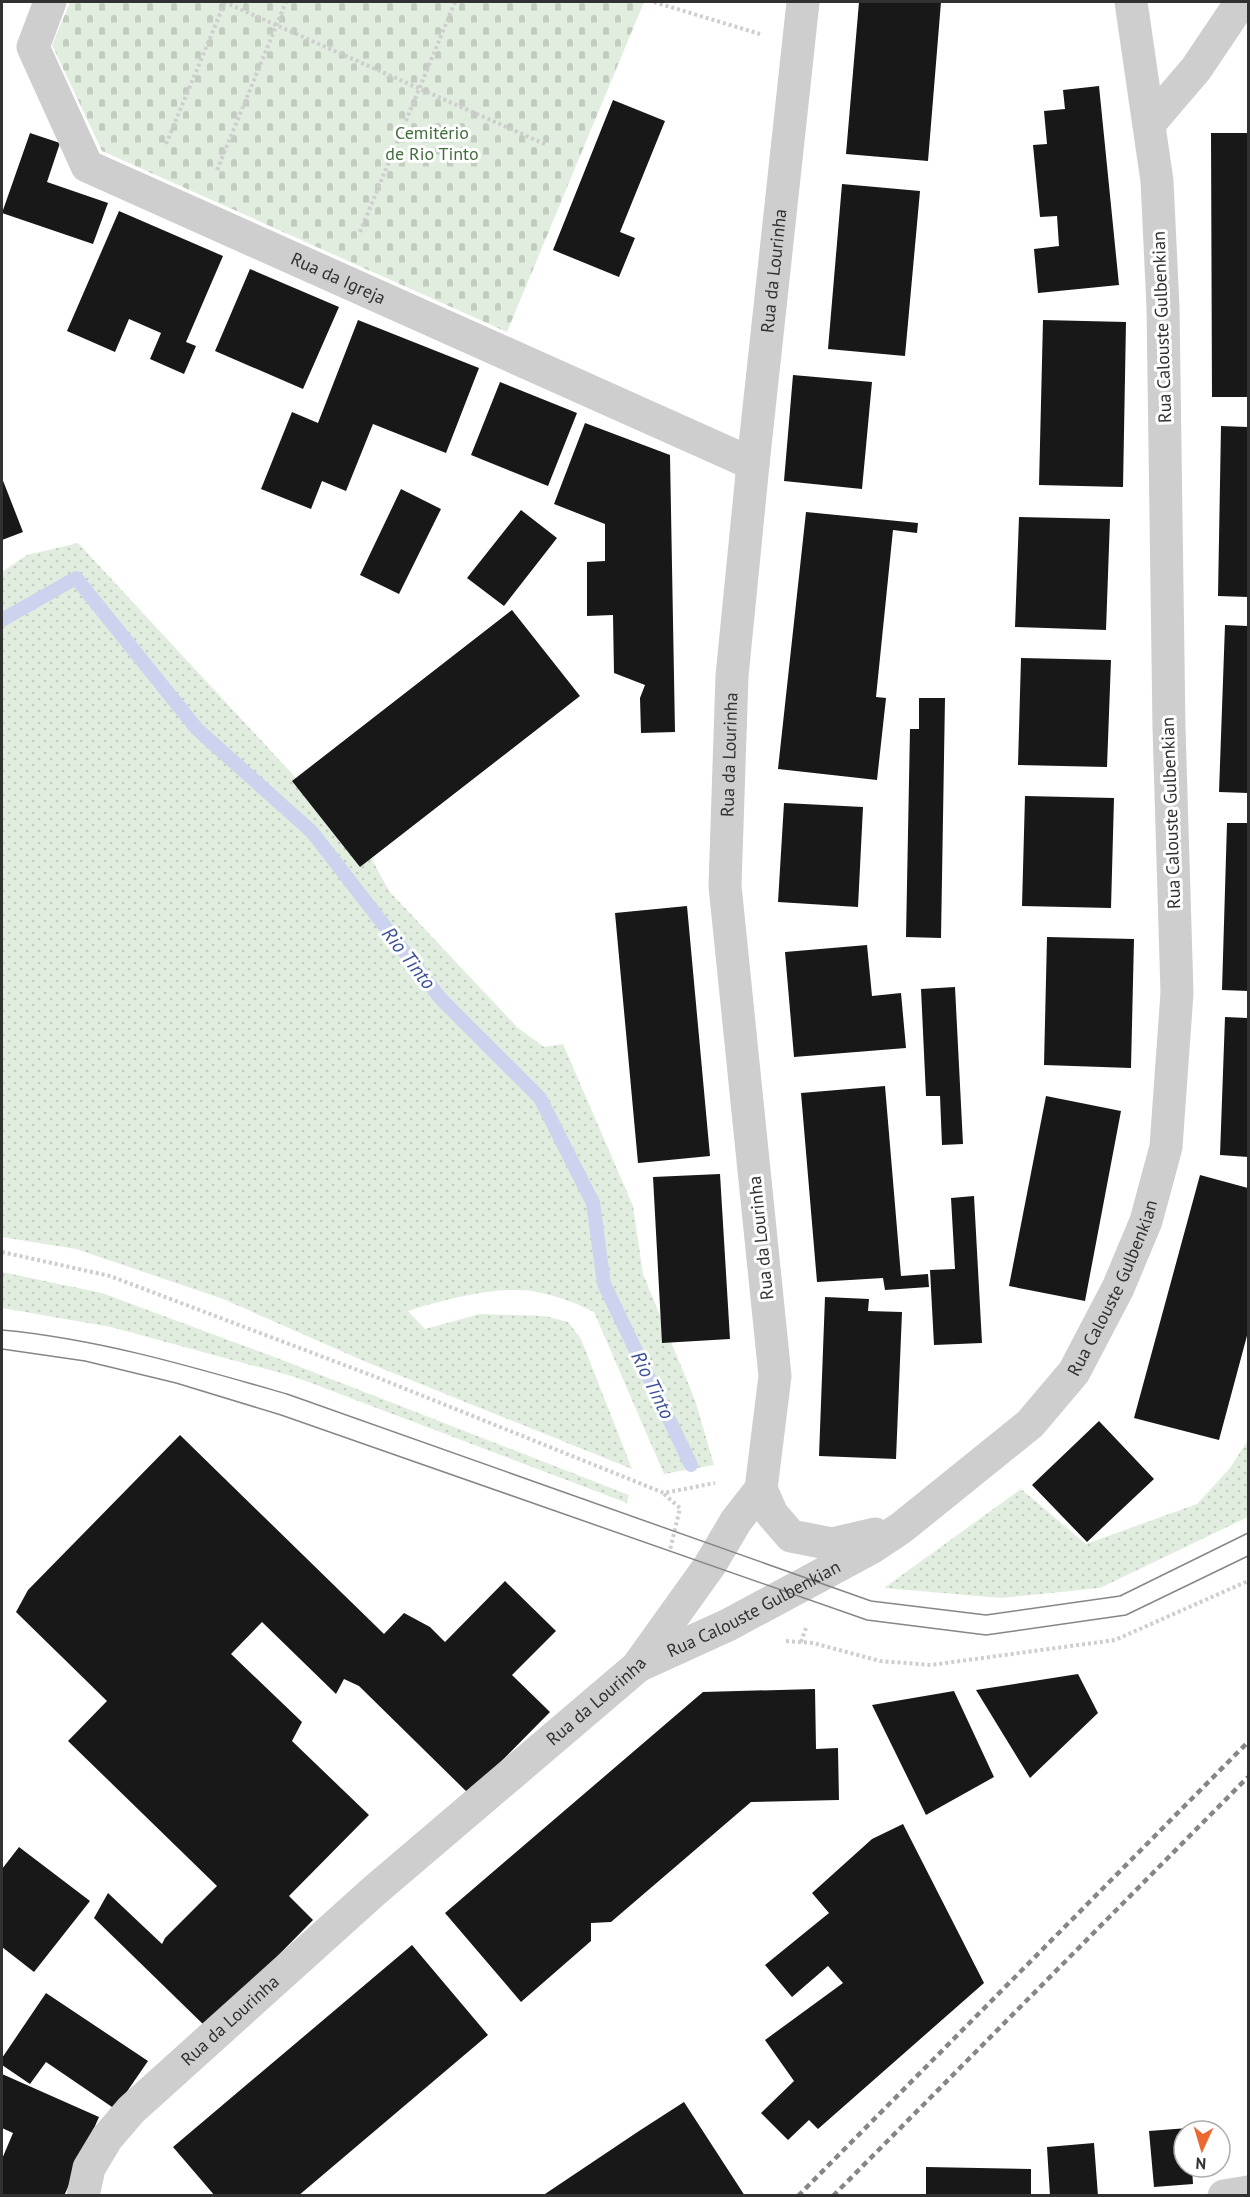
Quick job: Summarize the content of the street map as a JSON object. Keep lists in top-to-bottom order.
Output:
{
  "streets": {
    "street": ["Rua da Lourinha", "Rua da Igreja", "Rua Calouste Gulbenkian"]
  },
  "crossings": [
    ["Rua da Lourinha", "Rua da Igreja"],
    ["Rua da Lourinha", "Rua Calouste Gulbenkian"]
  ],
  "water": ["Rio Tinto"],
  "parks": ["Cemitério de Rio Tinto"],
  "north": "bottom"
}
